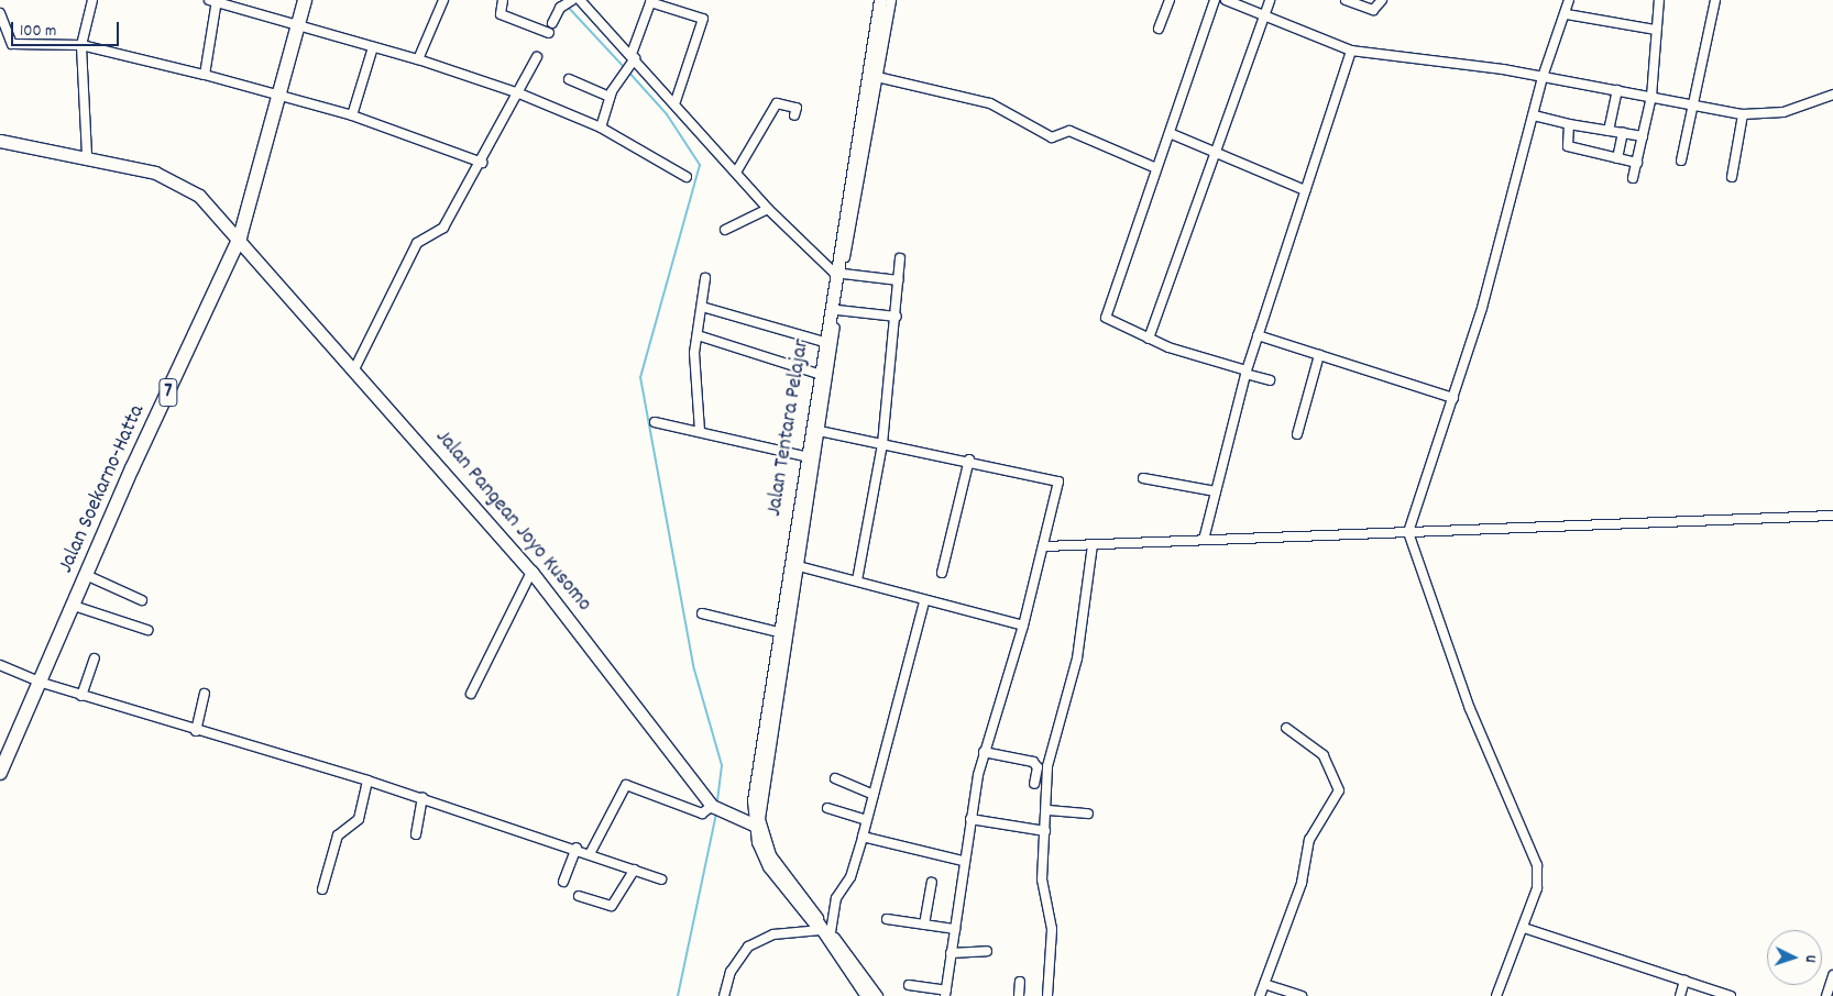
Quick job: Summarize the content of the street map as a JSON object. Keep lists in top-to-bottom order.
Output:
{
  "streets": {
    "highway": ["7", "Jalan Soekarno-Hatta"],
    "main road": ["Jalan Tentara Pelajar", "Jalan Pangean Joyo Kusomo"]
  },
  "crossings": [
    ["Jalan Tentara Pelajar", "Jalan Pangean Joyo Kusomo"],
    ["Jalan Soekarno-Hatta", "Jalan Pangean Joyo Kusomo"]
  ],
  "scale_bar": "100 m",
  "north": "right"
}
